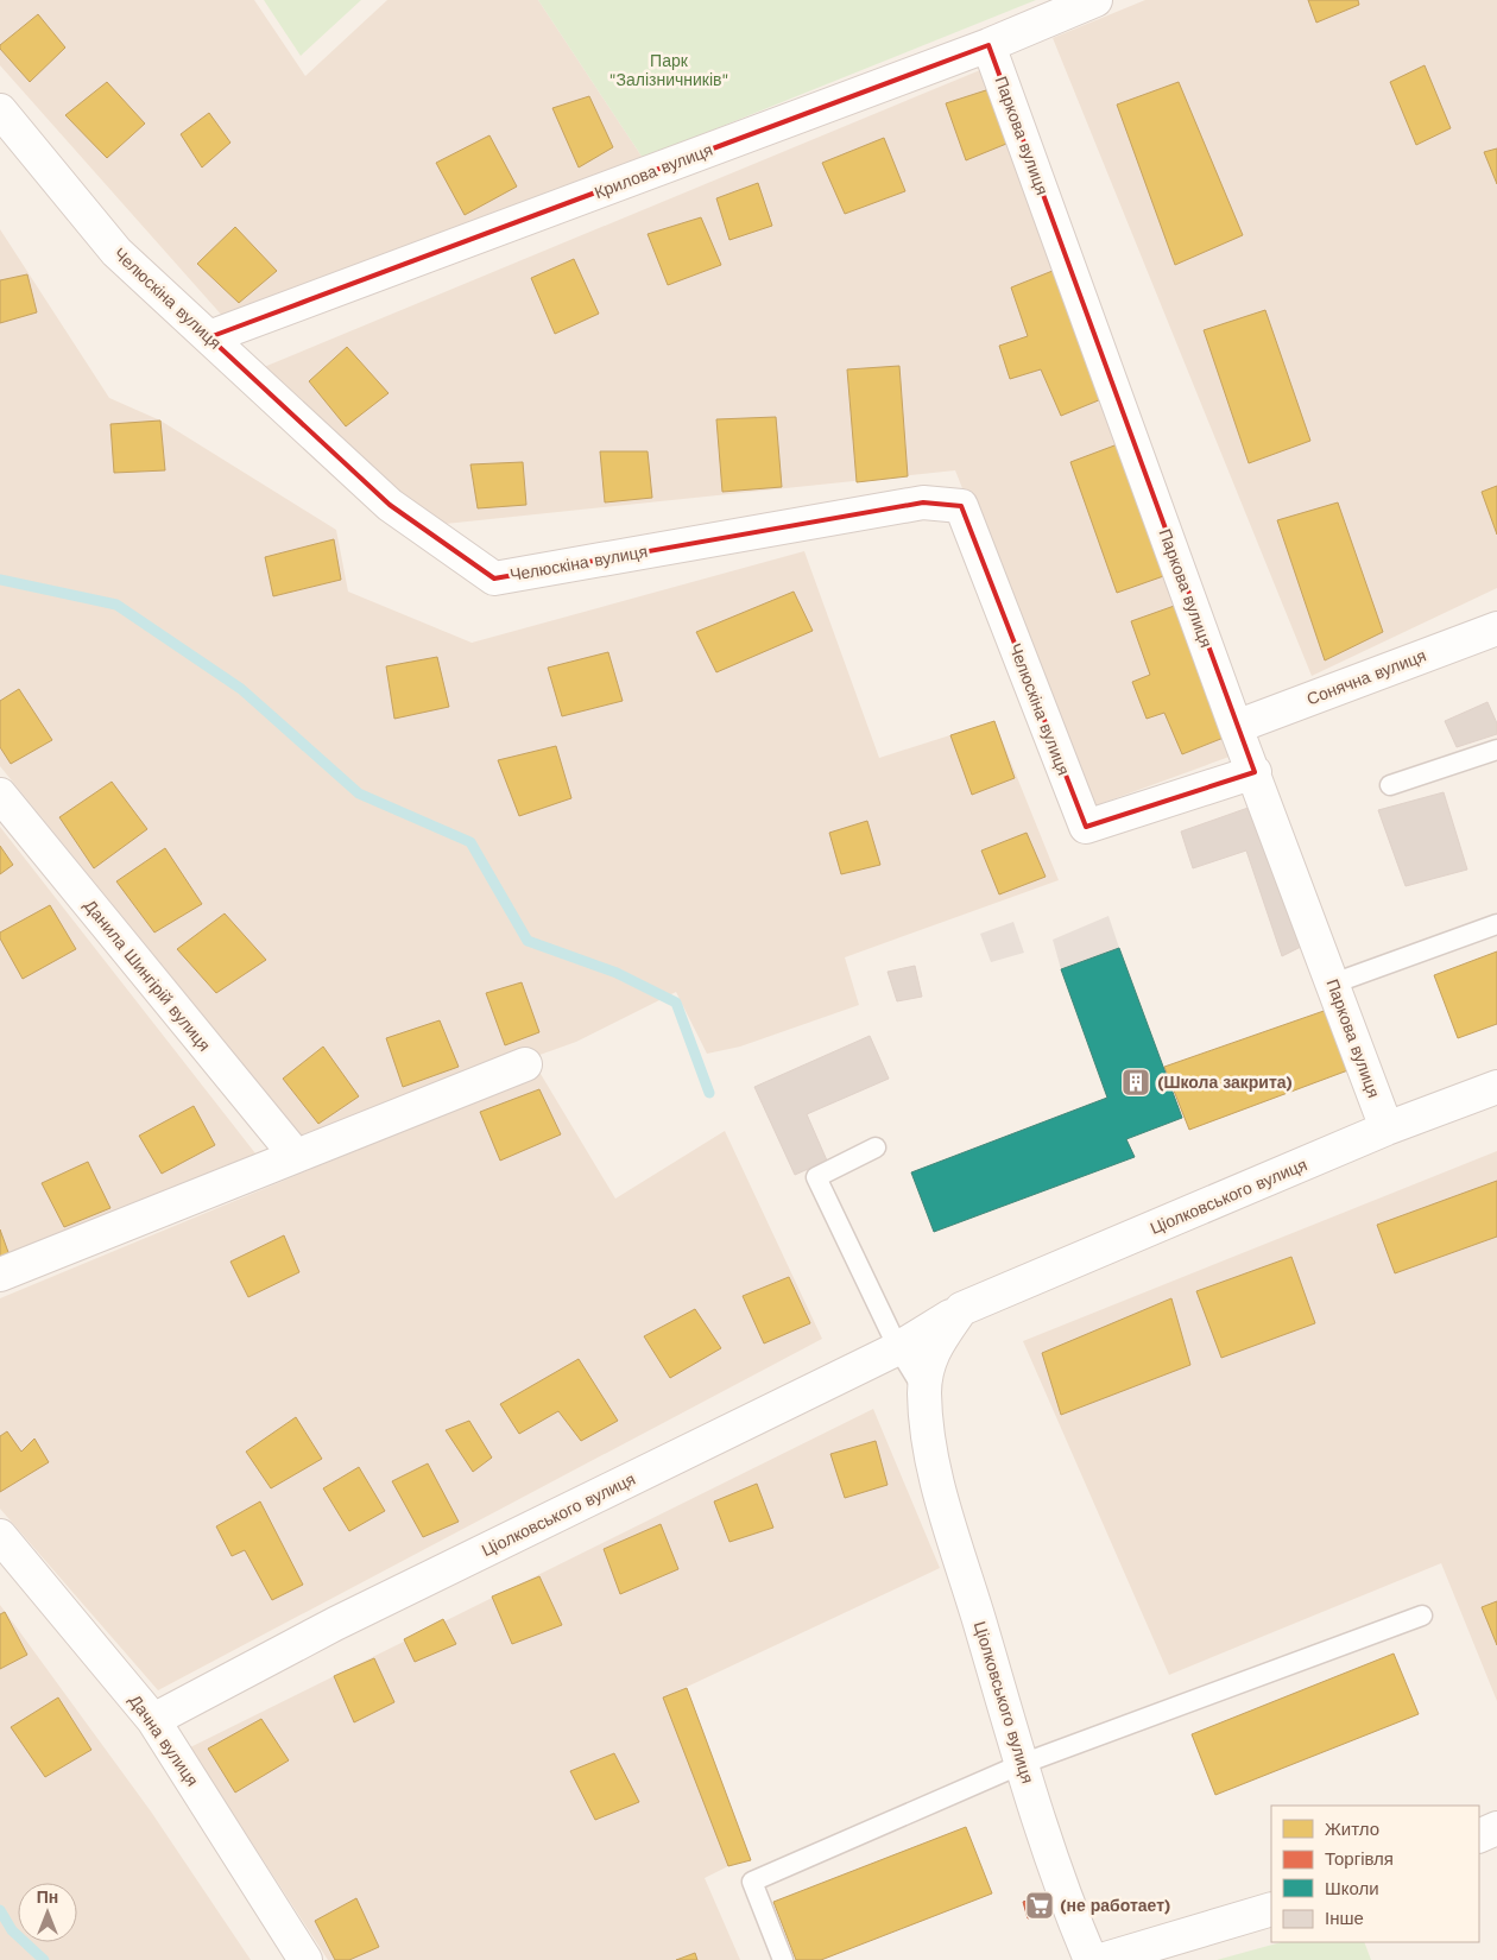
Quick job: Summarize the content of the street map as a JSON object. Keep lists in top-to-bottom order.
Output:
{
  "streets": {
    "street": [
      "Паркова вулиця",
      "Крилова вулиця",
      "Челюскіна вулиця",
      "Сонячна вулиця",
      "Данила Шингірій вулиця",
      "Ціолковського вулиця",
      "Дачна вулиця"
    ]
  },
  "crossings": [
    ["Паркова вулиця", "Крилова вулиця"],
    ["Паркова вулиця", "Челюскіна вулиця"],
    ["Паркова вулиця", "Сонячна вулиця"],
    ["Паркова вулиця", "Ціолковського вулиця"],
    ["Крилова вулиця", "Челюскіна вулиця"],
    ["Ціолковського вулиця", "Дачна вулиця"]
  ],
  "parks": ["Парк \"Залізничників\""],
  "places": {
    "building": ["(Школа закрита)"],
    "supermarket": ["(не работает)"]
  },
  "legend": [
    "Житло",
    "Торгівля",
    "Школи",
    "Інше"
  ],
  "north": "top"
}
